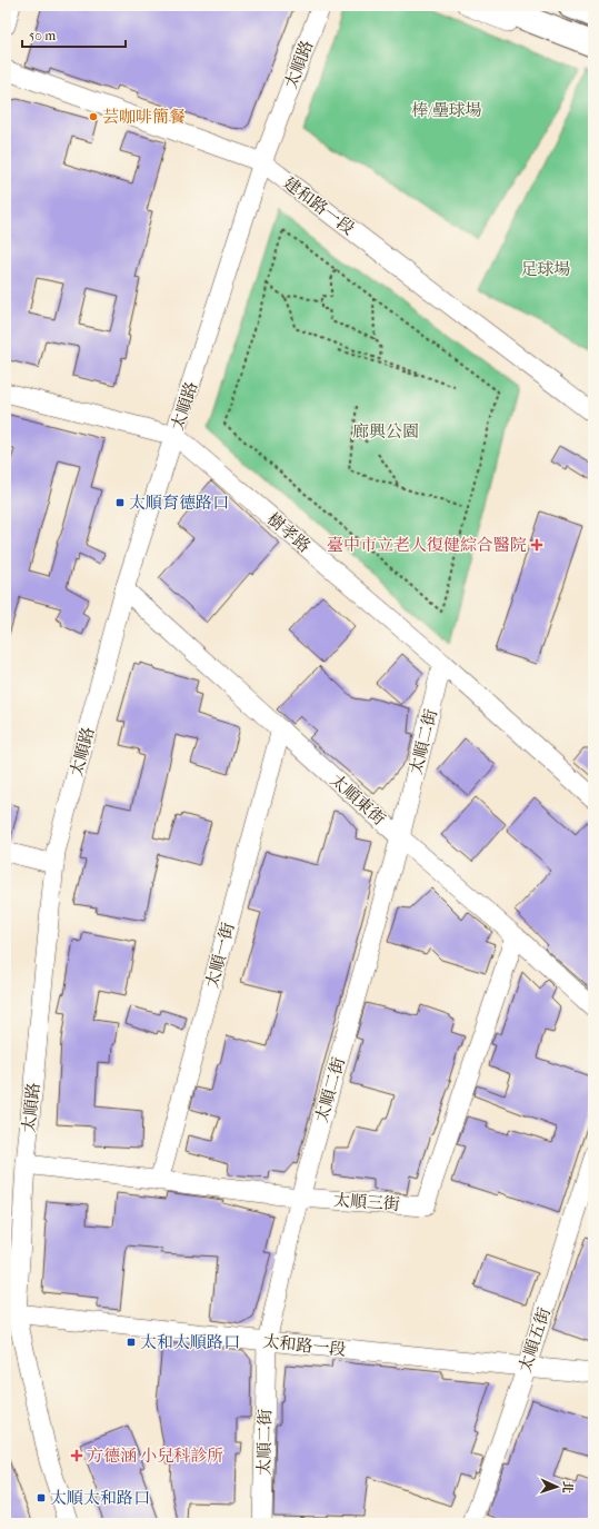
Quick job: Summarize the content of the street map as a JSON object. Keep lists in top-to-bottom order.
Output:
{
  "streets": {
    "street": [
      "太順路",
      "建和路一段",
      "樹孝路",
      "太順二街",
      "太順東街",
      "太順一街",
      "太順三街",
      "太順五街",
      "太和路一段"
    ]
  },
  "crossings": [
    ["太順路", "建和路一段"],
    ["太順路", "樹孝路"],
    ["太順路", "太順東街"],
    ["太順路", "太順三街"],
    ["太順路", "太和路一段"],
    ["樹孝路", "太順二街"],
    ["太順二街", "太順東街"],
    ["太順二街", "太順三街"],
    ["太順二街", "太和路一段"],
    ["太順東街", "太順一街"],
    ["太順東街", "太順三街"],
    ["太順一街", "太順三街"],
    ["太順五街", "太和路一段"]
  ],
  "parks": ["棒/壘球場", "足球場", "廊興公園"],
  "places": {
    "other": ["芸咖啡簡餐"],
    "transit": ["太順育德路口", "太和太順路口", "太順太和路口"],
    "health": ["臺中市立老人復健綜合醫院", "方德涵 小兒科診所"]
  },
  "scale_bar": "50 m",
  "north": "right"
}
